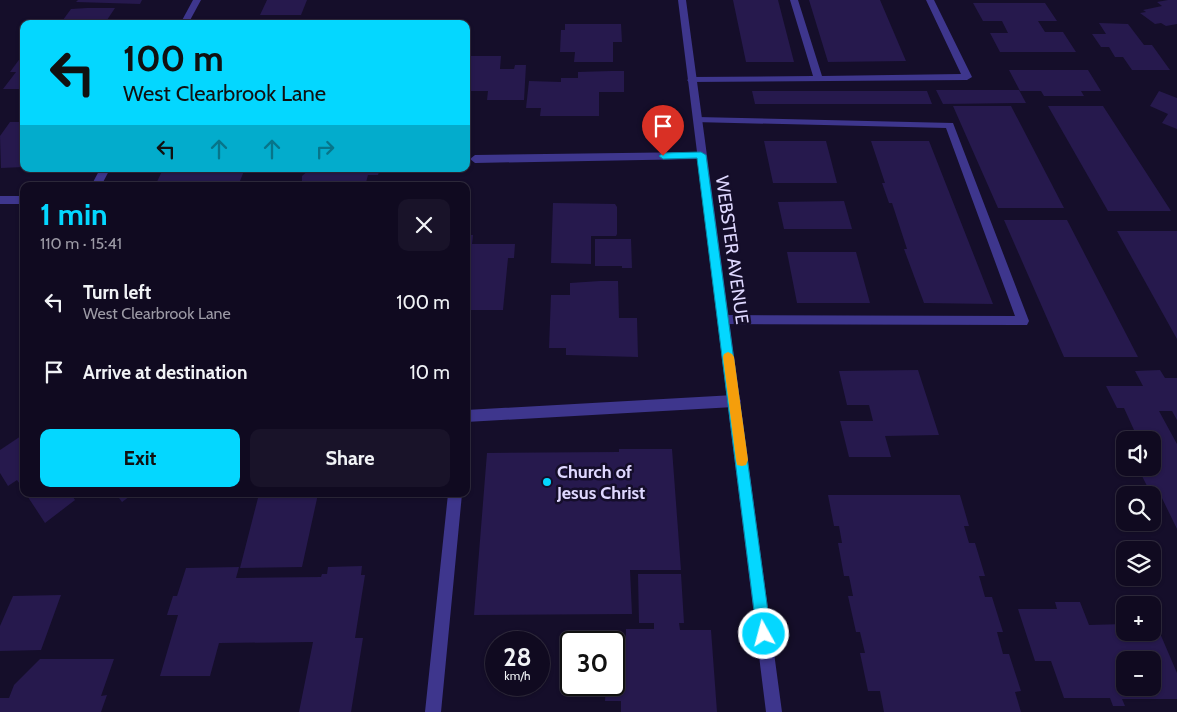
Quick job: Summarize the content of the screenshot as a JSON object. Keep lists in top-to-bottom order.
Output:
{
  "streets": {
    "street": ["WEBSTER AVENUE"]
  },
  "places": ["Church of Jesus Christ"],
  "page": {
    "turn": ["100 m", "West Clearbrook Lane"],
    "heading": ["1 min", "110 m · 15:41"],
    "list": [
      {
        "name": "Turn left",
        "note": "West Clearbrook Lane",
        "value": "100 m"
      },
      {
        "name": "Arrive at destination",
        "value": "10 m"
      }
    ],
    "buttons": ["Exit", "Share"],
    "map_buttons": ["+", "−"],
    "speed": "28 km/h",
    "limit": "30"
  }
}
